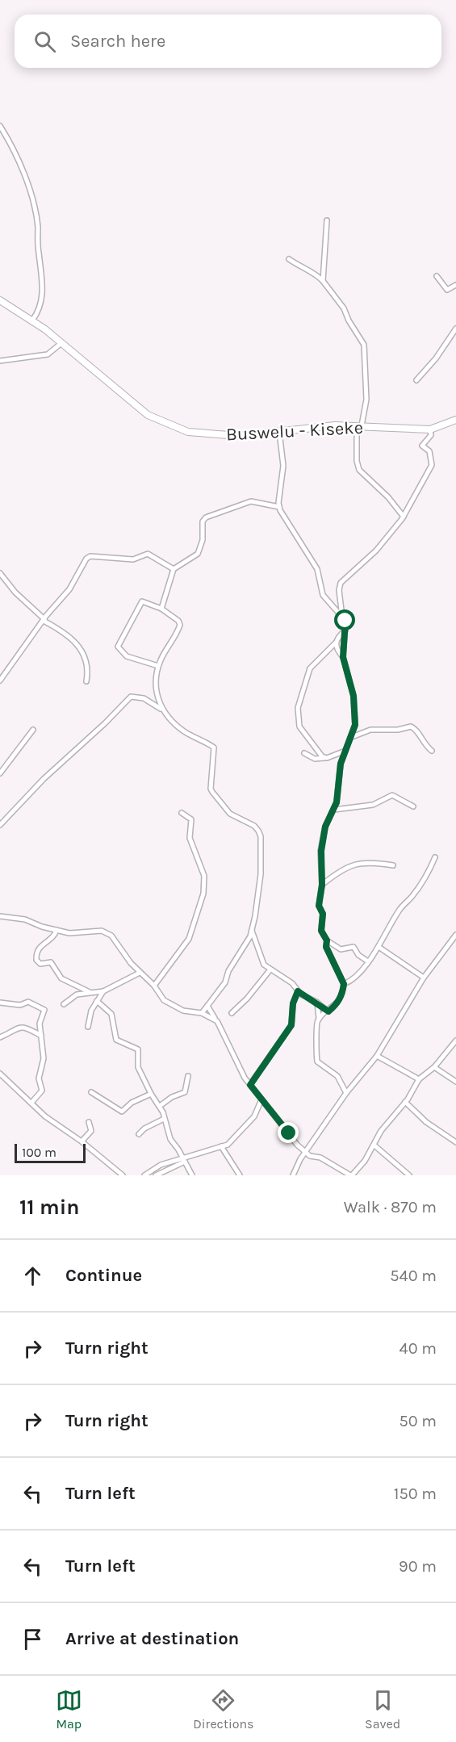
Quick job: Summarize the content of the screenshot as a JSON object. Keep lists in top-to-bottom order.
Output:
{
  "streets": {
    "main road": ["Buswelu - Kiseke"]
  },
  "scale_bar": "100 m",
  "page": {
    "search": "Search here",
    "scale": "100 m",
    "heading": ["11 min", "Walk · 870 m"],
    "list": [
      ["Continue", "540 m"],
      ["Turn right", "40 m"],
      ["Turn right", "50 m"],
      ["Turn left", "150 m"],
      ["Turn left", "90 m"],
      "Arrive at destination"
    ],
    "nav": ["Map", "Directions", "Saved"]
  }
}
